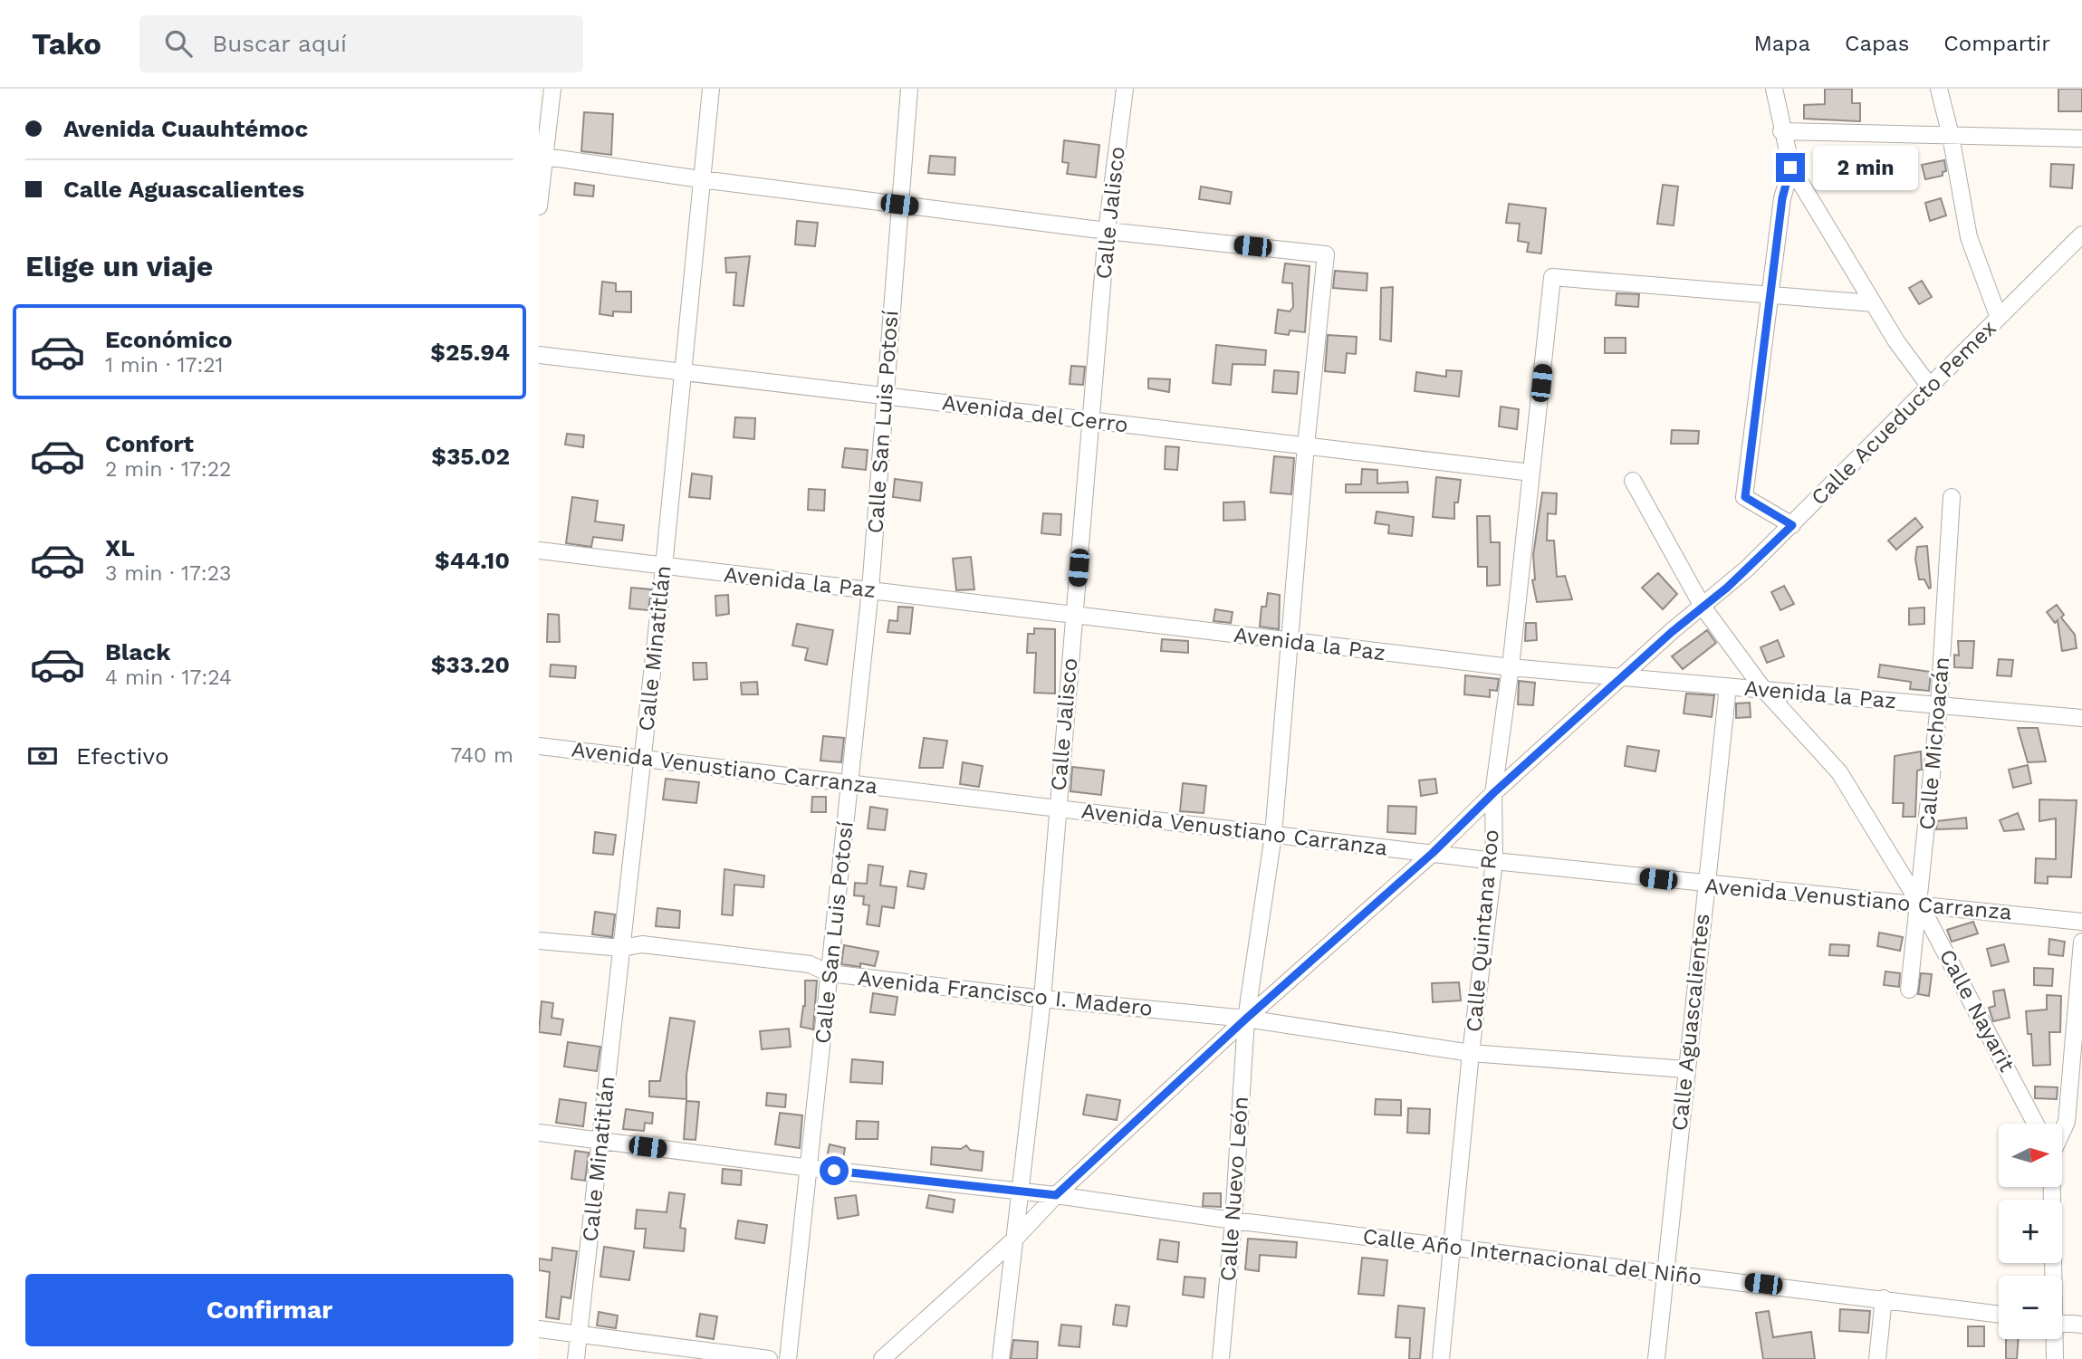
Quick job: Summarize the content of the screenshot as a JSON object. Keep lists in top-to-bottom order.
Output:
{
  "streets": {
    "street": [
      "Calle Jalisco",
      "Calle Acueducto Pemex",
      "Avenida del Cerro",
      "Calle San Luis Potosí",
      "Avenida la Paz",
      "Calle Minatitlán",
      "Calle Michoacán",
      "Avenida Venustiano Carranza",
      "Calle Quintana Roo",
      "Avenida Francisco I. Madero",
      "Calle Nayarit",
      "Calle Aguascalientes",
      "Calle Nuevo León",
      "Calle Año Internacional del Niño"
    ]
  },
  "crossings": [
    ["Calle Jalisco", "Calle Acueducto Pemex"],
    ["Calle Jalisco", "Avenida del Cerro"],
    ["Calle Jalisco", "Avenida la Paz"],
    ["Calle Jalisco", "Avenida Venustiano Carranza"],
    ["Calle Jalisco", "Avenida Francisco I. Madero"],
    ["Calle Jalisco", "Calle Año Internacional del Niño"],
    ["Calle Acueducto Pemex", "Avenida la Paz"],
    ["Calle Acueducto Pemex", "Avenida Venustiano Carranza"],
    ["Calle Acueducto Pemex", "Calle Quintana Roo"],
    ["Calle Acueducto Pemex", "Avenida Francisco I. Madero"],
    ["Calle Acueducto Pemex", "Calle Nayarit"],
    ["Calle Acueducto Pemex", "Calle Nuevo León"],
    ["Calle Acueducto Pemex", "Calle Año Internacional del Niño"],
    ["Avenida del Cerro", "Calle San Luis Potosí"],
    ["Avenida del Cerro", "Calle Minatitlán"],
    ["Avenida del Cerro", "Calle Quintana Roo"],
    ["Calle San Luis Potosí", "Avenida la Paz"],
    ["Calle San Luis Potosí", "Avenida Venustiano Carranza"],
    ["Calle San Luis Potosí", "Avenida Francisco I. Madero"],
    ["Calle San Luis Potosí", "Calle Año Internacional del Niño"],
    ["Avenida la Paz", "Calle Minatitlán"],
    ["Avenida la Paz", "Calle Michoacán"],
    ["Avenida la Paz", "Calle Quintana Roo"],
    ["Avenida la Paz", "Calle Nayarit"],
    ["Avenida la Paz", "Calle Aguascalientes"],
    ["Calle Minatitlán", "Avenida Venustiano Carranza"],
    ["Calle Minatitlán", "Avenida Francisco I. Madero"],
    ["Calle Minatitlán", "Calle Año Internacional del Niño"],
    ["Calle Michoacán", "Avenida Venustiano Carranza"],
    ["Calle Michoacán", "Calle Nayarit"],
    ["Avenida Venustiano Carranza", "Calle Quintana Roo"],
    ["Avenida Venustiano Carranza", "Calle Nayarit"],
    ["Avenida Venustiano Carranza", "Calle Aguascalientes"],
    ["Calle Quintana Roo", "Avenida Francisco I. Madero"],
    ["Calle Quintana Roo", "Calle Año Internacional del Niño"],
    ["Avenida Francisco I. Madero", "Calle Aguascalientes"],
    ["Avenida Francisco I. Madero", "Calle Nuevo León"],
    ["Calle Aguascalientes", "Calle Año Internacional del Niño"],
    ["Calle Nuevo León", "Calle Año Internacional del Niño"]
  ],
  "north": "right",
  "page": {
    "header": "Tako",
    "search": "Buscar aquí",
    "nav": ["Mapa", "Capas", "Compartir"],
    "banner": ["Avenida Cuauhtémoc", "Calle Aguascalientes"],
    "bubble": "2 min",
    "heading": "Elige un viaje",
    "list": [
      {
        "name": "Económico",
        "note": "1 min · 17:21",
        "value": "$25.94"
      },
      {
        "name": "Confort",
        "note": "2 min · 17:22",
        "value": "$35.02"
      },
      {
        "name": "XL",
        "note": "3 min · 17:23",
        "value": "$44.10"
      },
      {
        "name": "Black",
        "note": "4 min · 17:24",
        "value": "$33.20"
      }
    ],
    "pay": ["Efectivo", "740 m"],
    "map_buttons": ["+", "−"],
    "buttons": "Confirmar"
  }
}
